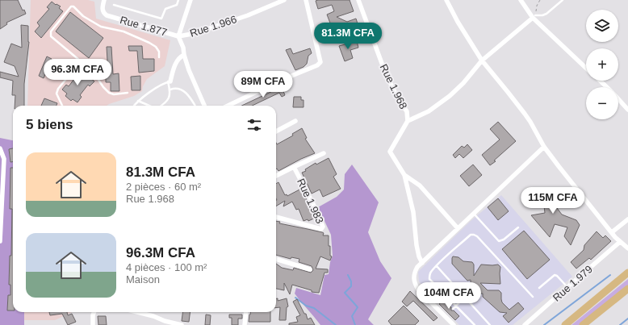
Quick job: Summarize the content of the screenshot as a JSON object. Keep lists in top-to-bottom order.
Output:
{
  "streets": {
    "street": [
      "Rue 1.877",
      "Rue 1.966",
      "Rue 1.968",
      "Rue 1.983",
      "Rue 1.979"
    ]
  },
  "crossings": [
    ["Rue 1.877", "Rue 1.966"]
  ],
  "page": {
    "map_buttons": ["+", "−"],
    "price": [
      "81.3M CFA",
      "96.3M CFA",
      "89M CFA",
      "115M CFA",
      "104M CFA"
    ],
    "heading": "5 biens",
    "list": [
      {
        "name": "81.3M CFA",
        "note": "2 pièces · 60 m² · Rue 1.968"
      },
      {
        "name": "96.3M CFA",
        "note": "4 pièces · 100 m² · Maison"
      }
    ]
  }
}
